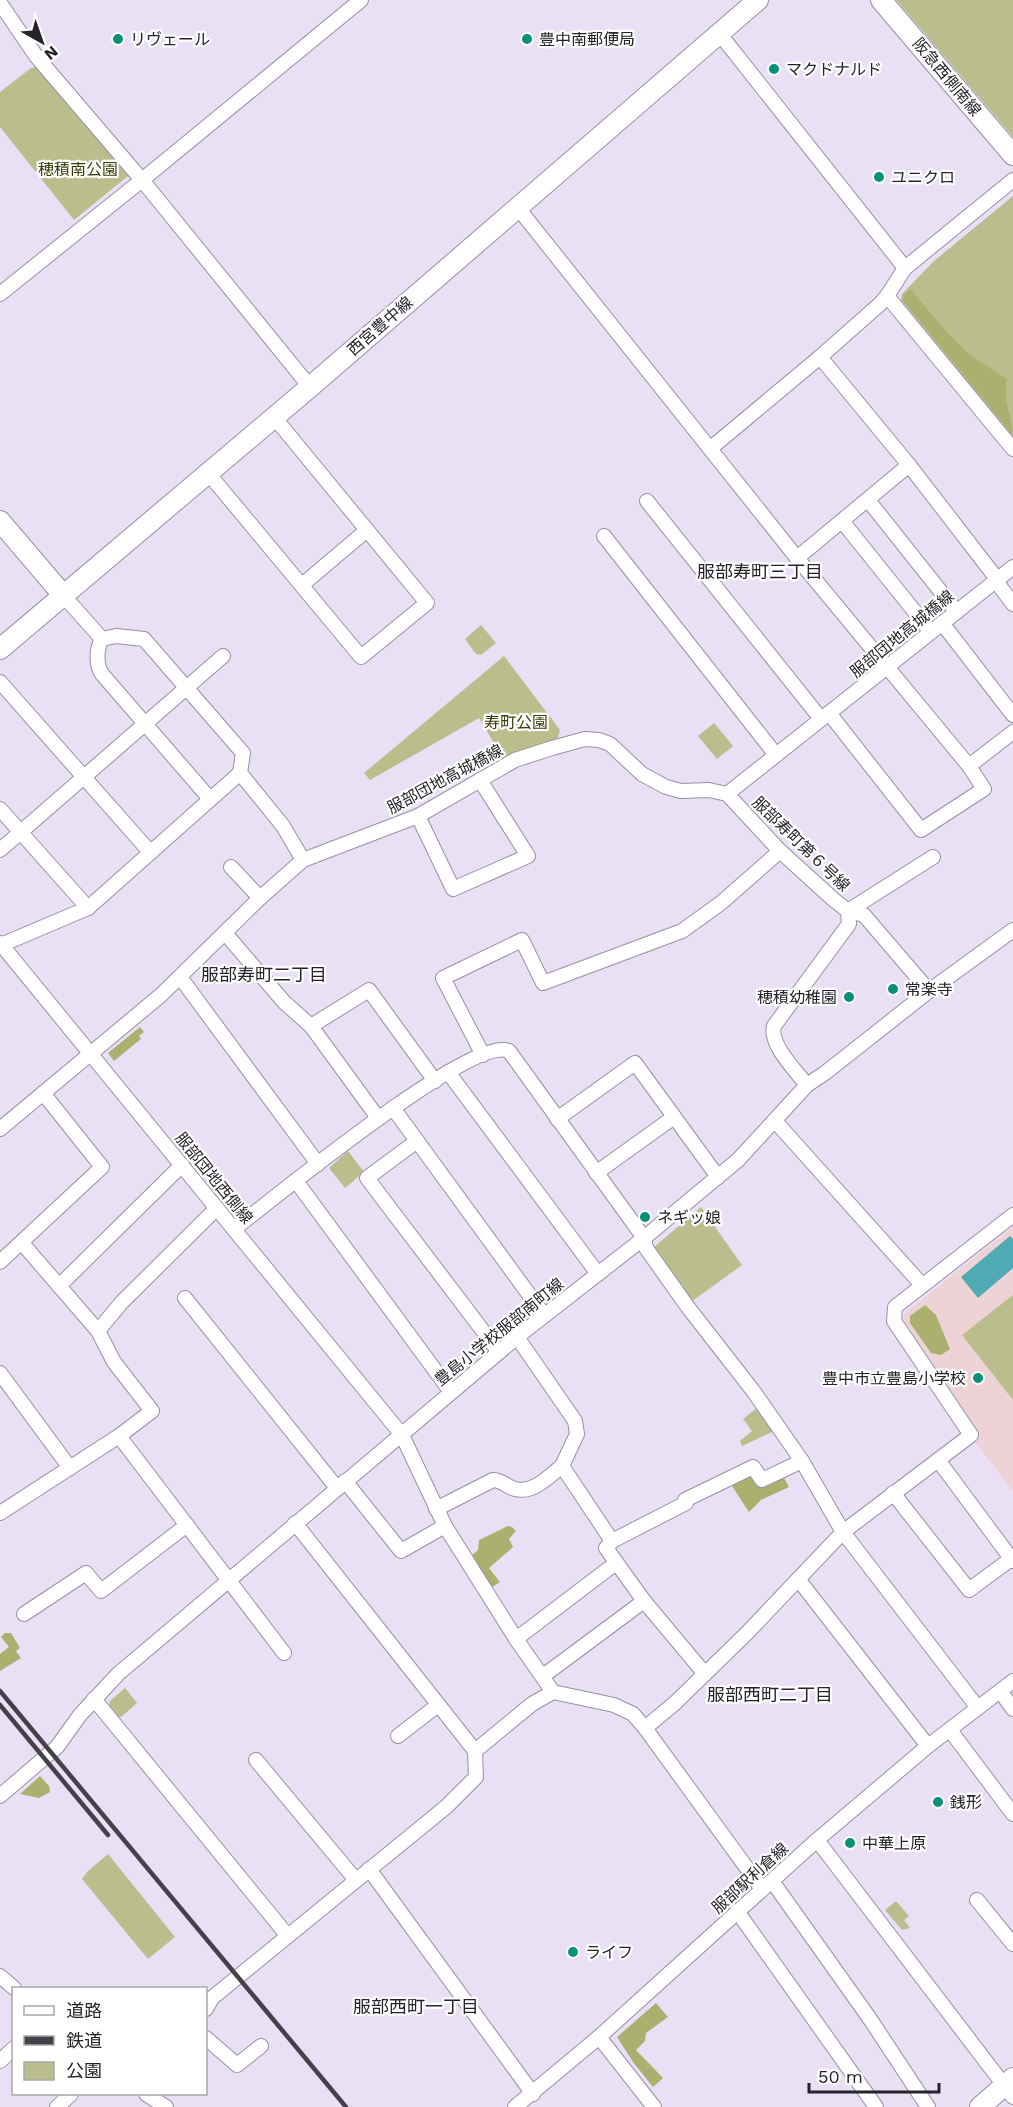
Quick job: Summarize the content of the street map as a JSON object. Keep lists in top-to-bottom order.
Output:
{
  "streets": {
    "main road": ["阪急西側南線", "西宮豊中線"],
    "street": [
      "服部団地高城橋線",
      "服部寿町第６号線",
      "服部団地西側線",
      "豊島小学校服部南町線",
      "服部駅利倉線"
    ]
  },
  "crossings": [
    ["服部団地高城橋線", "服部寿町第６号線"],
    ["服部団地高城橋線", "服部団地西側線"],
    ["服部寿町第６号線", "豊島小学校服部南町線"],
    ["服部団地西側線", "豊島小学校服部南町線"]
  ],
  "districts": [
    "服部寿町三丁目",
    "服部寿町二丁目",
    "服部西町二丁目",
    "服部西町一丁目"
  ],
  "parks": ["穂積南公園", "寿町公園"],
  "places": [
    "リヴェール",
    "豊中南郵便局",
    "マクドナルド",
    "ユニクロ",
    "常楽寺",
    "穂積幼稚園",
    "ネギッ娘",
    "豊中市立豊島小学校",
    "銭形",
    "中華上原",
    "ライフ"
  ],
  "legend": ["道路", "鉄道", "公園"],
  "scale_bar": "50 m",
  "north": "bottom right"
}
